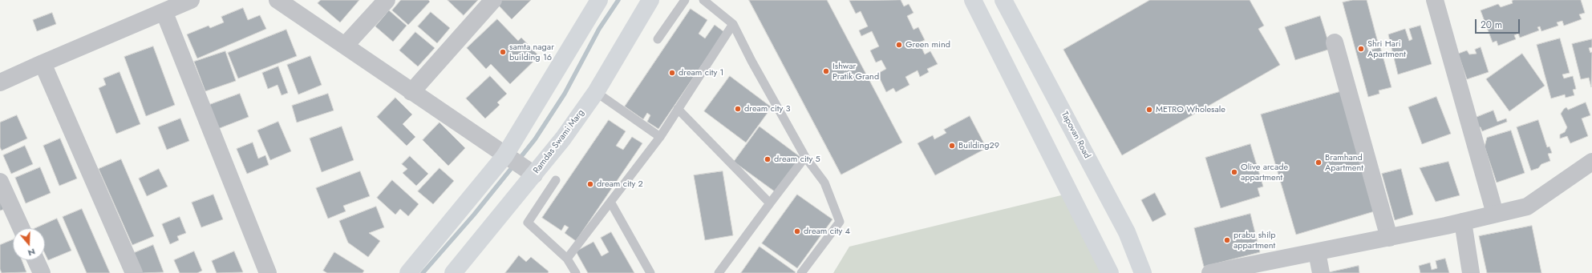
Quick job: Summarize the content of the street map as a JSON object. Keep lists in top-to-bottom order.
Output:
{
  "streets": {
    "main road": ["Tapovan Road", "Ramdas Swami Marg"]
  },
  "places": [
    "Green mind",
    "Shri Hari Apartment",
    "samta nagar building 16",
    "Ishwar Pratik Grand",
    "dream city 1",
    "dream city 3",
    "METRO Wholesale",
    "Building29",
    "dream city 5",
    "Bramhand Apartment",
    "Olive arcade appartment",
    "dream city 2",
    "dream city 4",
    "prabu shilp appartment"
  ],
  "scale_bar": "20 m",
  "north": "bottom"
}
